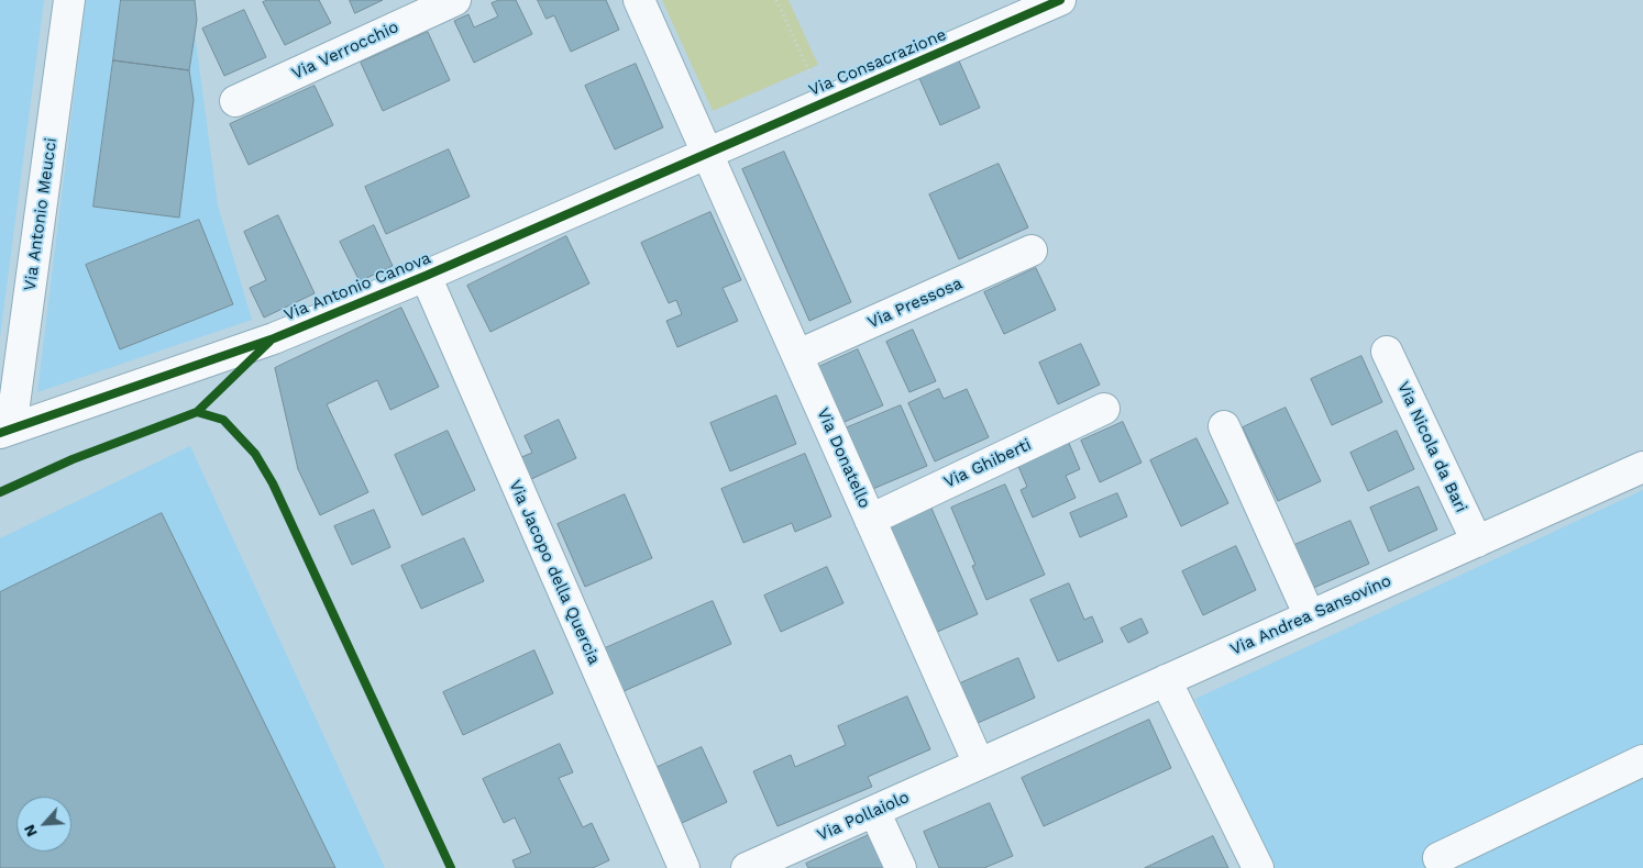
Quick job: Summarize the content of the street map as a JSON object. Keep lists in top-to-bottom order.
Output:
{
  "streets": {
    "street": [
      "Via Verrocchio",
      "Via Consacrazione",
      "Via Antonio Meucci",
      "Via Antonio Canova",
      "Via Pressosa",
      "Via Nicola da Bari",
      "Via Donatello",
      "Via Ghiberti",
      "Via Jacopo della Quercia",
      "Via Andrea Sansovino",
      "Via Pollaiolo"
    ]
  },
  "crossings": [
    ["Via Consacrazione", "Via Antonio Canova"],
    ["Via Consacrazione", "Via Donatello"],
    ["Via Antonio Meucci", "Via Antonio Canova"],
    ["Via Antonio Canova", "Via Donatello"],
    ["Via Antonio Canova", "Via Jacopo della Quercia"],
    ["Via Pressosa", "Via Donatello"],
    ["Via Nicola da Bari", "Via Andrea Sansovino"],
    ["Via Donatello", "Via Ghiberti"],
    ["Via Donatello", "Via Andrea Sansovino"],
    ["Via Donatello", "Via Pollaiolo"],
    ["Via Andrea Sansovino", "Via Pollaiolo"]
  ],
  "north": "bottom left"
}
